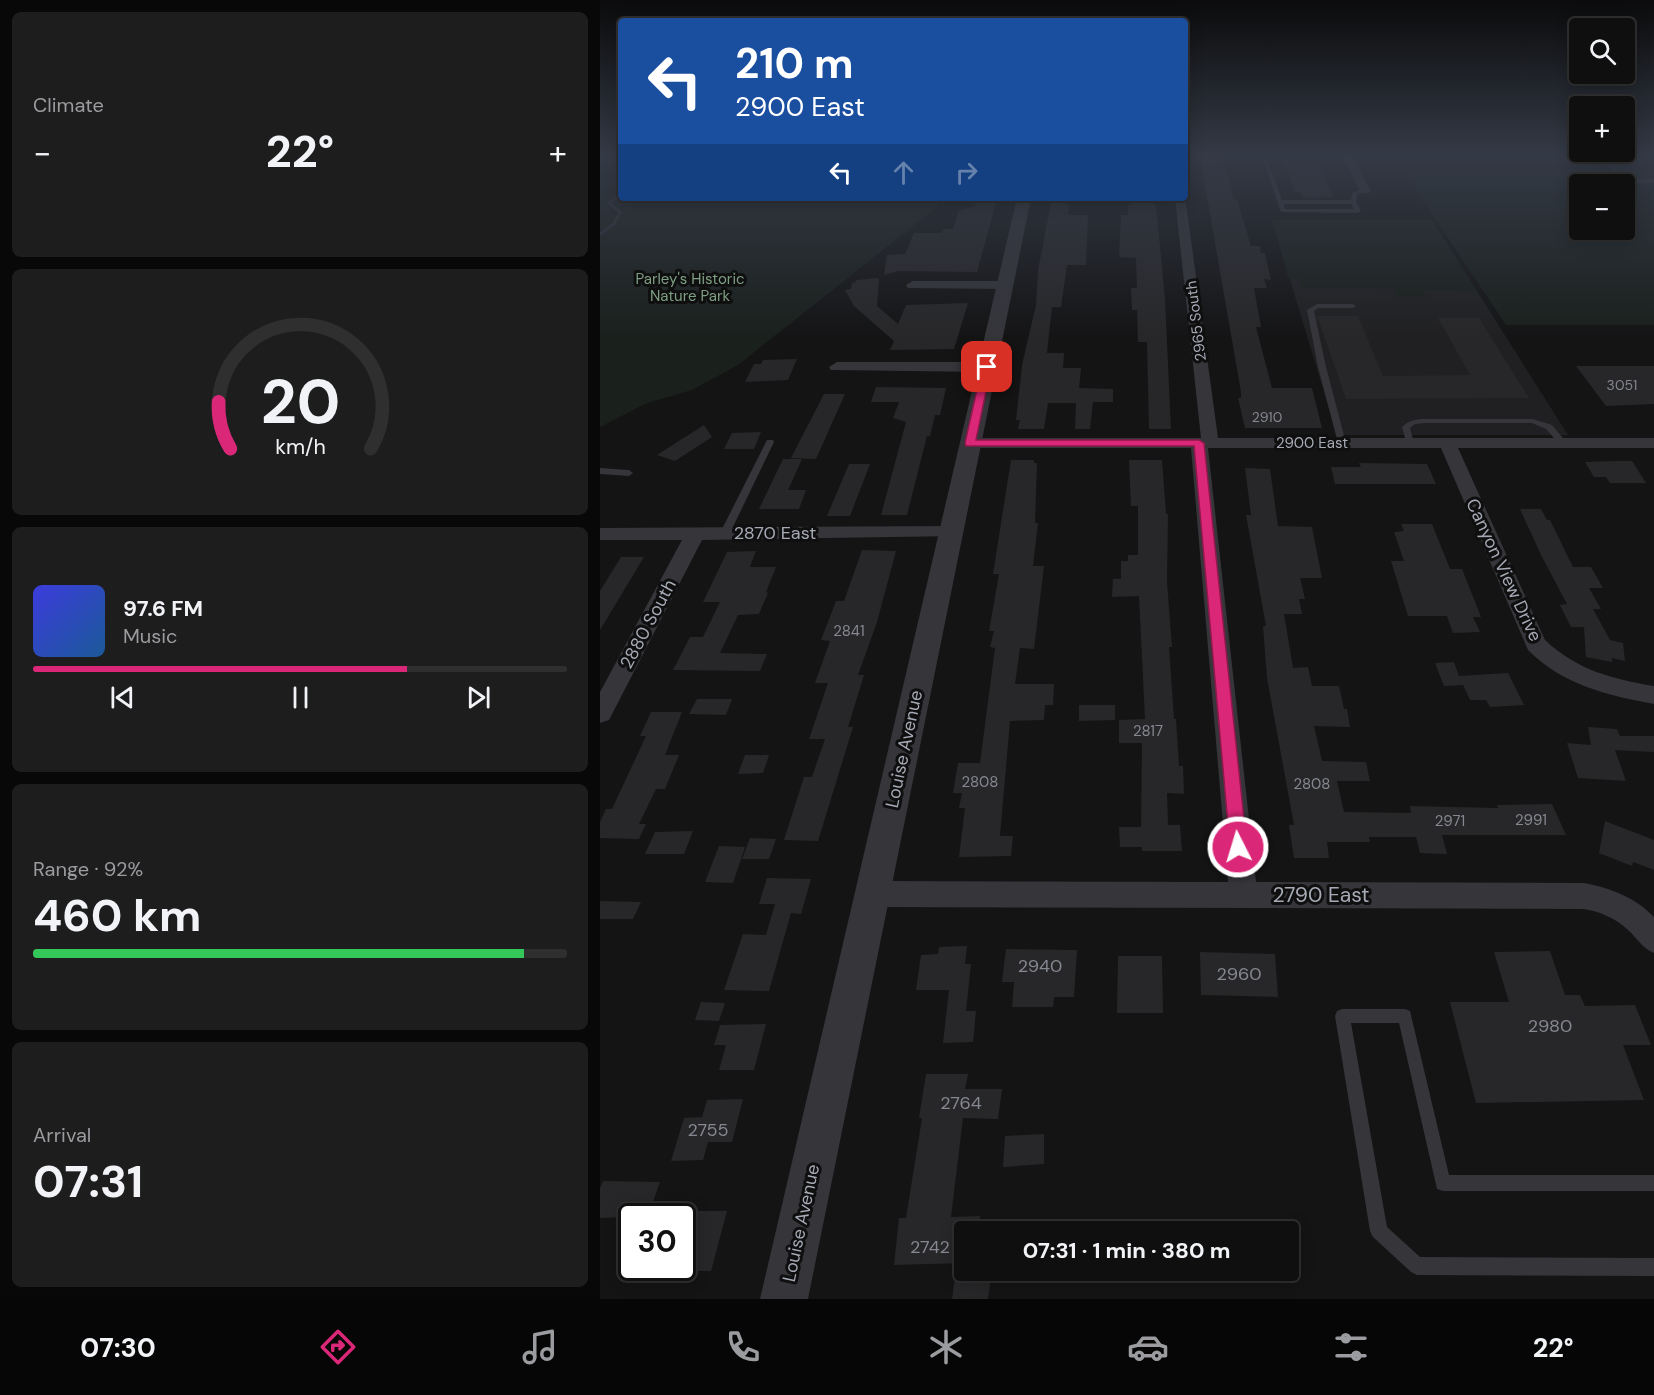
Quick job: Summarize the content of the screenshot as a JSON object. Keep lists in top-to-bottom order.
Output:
{
  "streets": {
    "street": [
      "2965 South",
      "2900 East",
      "2870 East",
      "Canyon View Drive",
      "2880 South",
      "Louise Avenue",
      "2790 East"
    ]
  },
  "crossings": [
    ["2965 South", "2900 East"],
    ["2965 South", "2790 East"],
    ["2900 East", "Canyon View Drive"],
    ["2900 East", "Louise Avenue"],
    ["2870 East", "2880 South"],
    ["2870 East", "Louise Avenue"],
    ["Louise Avenue", "2790 East"]
  ],
  "parks": ["Parley's Historic Nature Park"],
  "house_numbers": [
    "3051",
    "2910",
    "2841",
    "2817",
    "2808",
    "2808",
    "2991",
    "2971",
    "2940",
    "2960",
    "2980",
    "2764",
    "2755",
    "2742"
  ],
  "page": {
    "tile": [
      "Climate",
      ["Range · 92%", "460 km"],
      ["Arrival", "07:31"]
    ],
    "map_buttons": ["+", "−"],
    "turn": ["210 m", "2900 East"],
    "heat": ["−", "22°", "+"],
    "song": ["97.6 FM", "Music"],
    "limit": "30",
    "trip": "07:31 · 1 min · 380 m",
    "tabs": ["07:30", "22°"],
    "gauge": ["20", "km/h"]
  }
}
